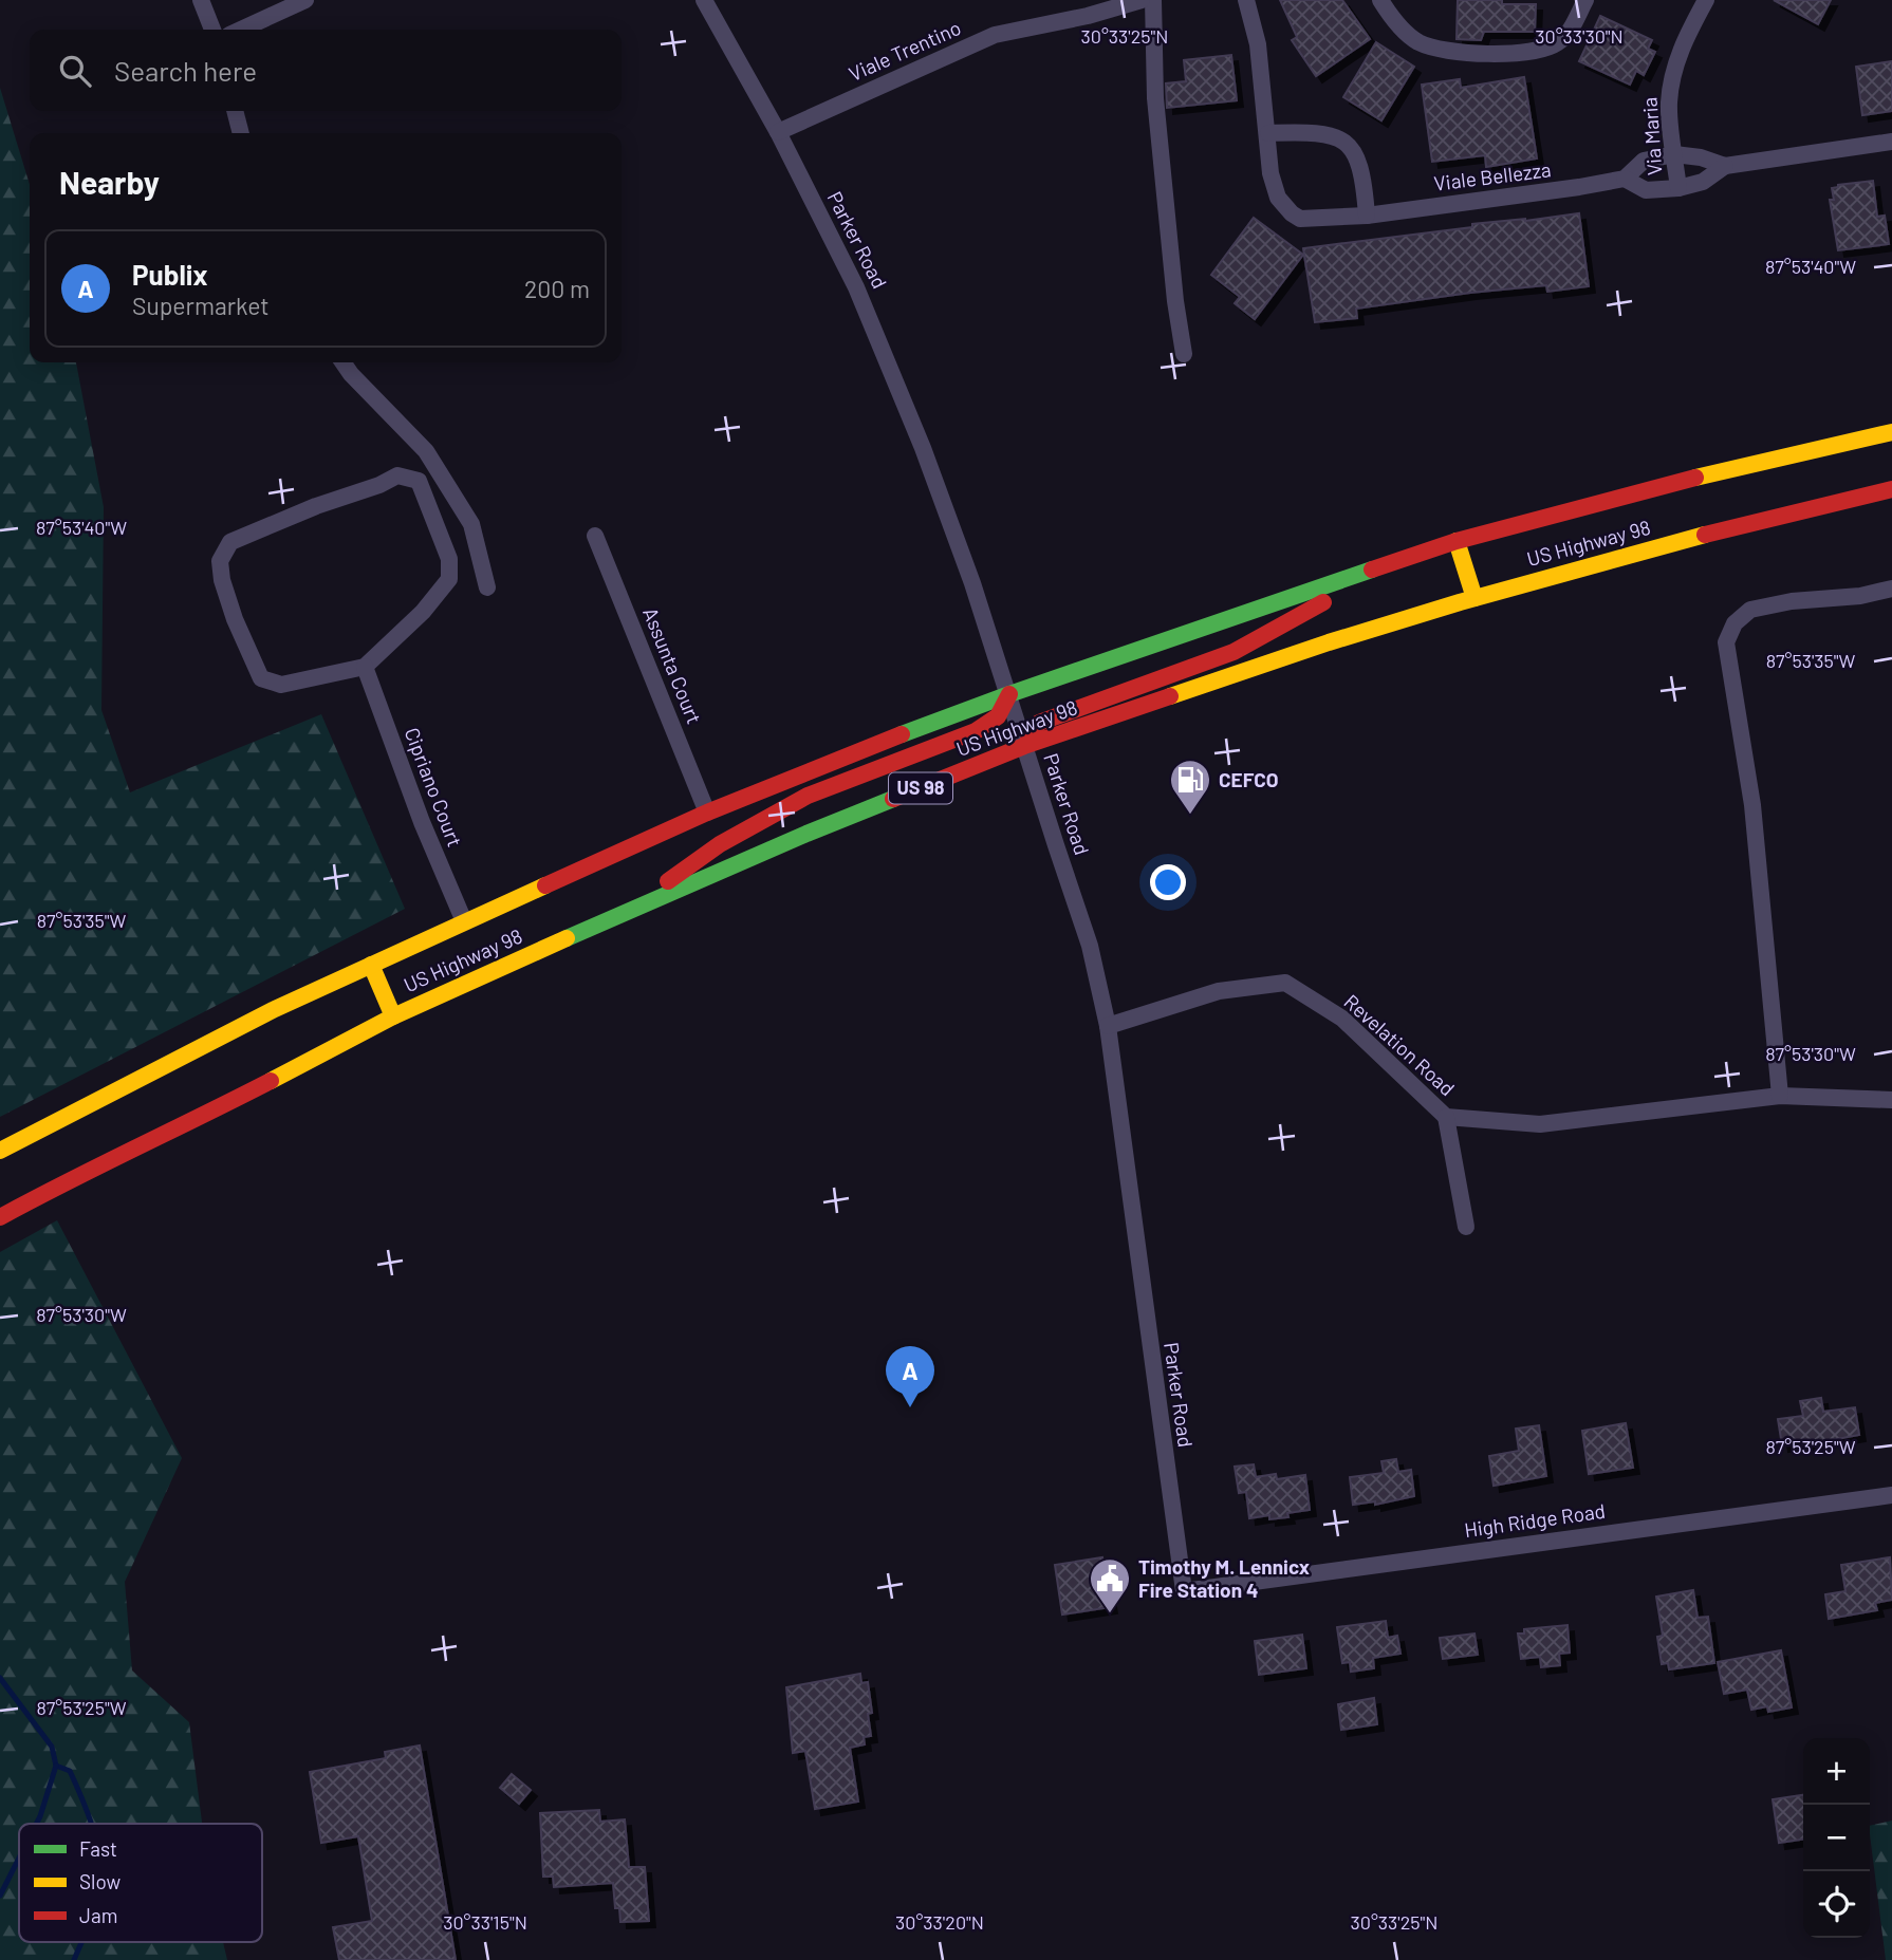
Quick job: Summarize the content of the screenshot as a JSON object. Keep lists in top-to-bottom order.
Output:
{
  "streets": {
    "main road": ["US Highway 98", "US 98"],
    "street": [
      "Viale Trentino",
      "Via Maria",
      "Viale Bellezza",
      "Parker Road",
      "Assunta Court",
      "Cipriano Court",
      "Revelation Road",
      "High Ridge Road"
    ]
  },
  "crossings": [
    ["Viale Trentino", "Parker Road"],
    ["Via Maria", "Viale Bellezza"],
    ["Parker Road", "US Highway 98"],
    ["Parker Road", "Revelation Road"],
    ["Parker Road", "High Ridge Road"],
    ["US Highway 98", "Assunta Court"],
    ["US Highway 98", "Cipriano Court"]
  ],
  "places": {
    "fuel station": ["CEFCO"],
    "public building": ["Timothy M. Lennicx Fire Station 4"]
  },
  "legend": ["Fast", "Slow", "Jam"],
  "page": {
    "search": "Search here",
    "heading": "Nearby",
    "list": [
      {
        "mark": "A",
        "name": "Publix",
        "note": "Supermarket",
        "value": "200 m"
      }
    ],
    "pins": "A",
    "map_buttons": ["+", "−"]
  },
  "coordinates": [
    "30°33'25\"N",
    "30°33'30\"N",
    "87°53'40\"W",
    "87°53'35\"W",
    "87°53'30\"W",
    "87°53'25\"W",
    "30°33'15\"N",
    "30°33'20\"N"
  ]
}
